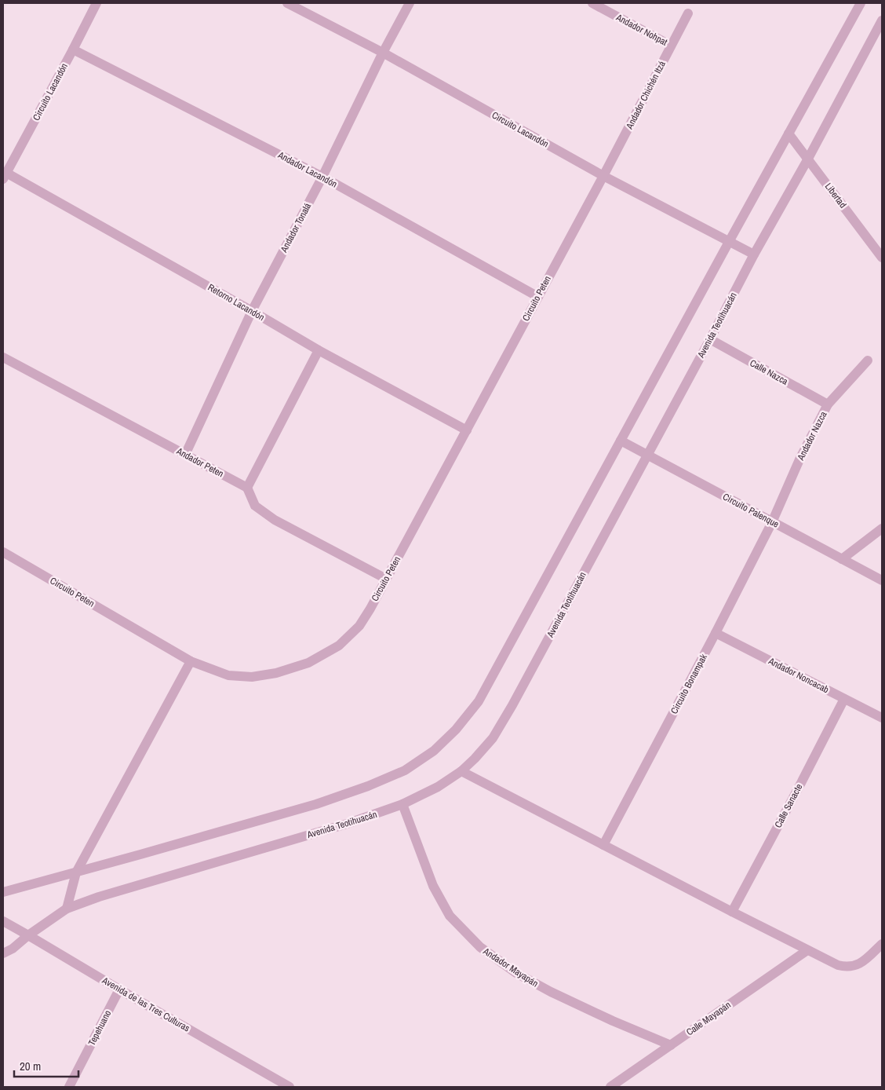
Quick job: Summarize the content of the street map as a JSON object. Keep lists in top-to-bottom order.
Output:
{
  "streets": {
    "street": [
      "Andador Nohpat",
      "Circuito Lacandón",
      "Andador Chichén Itzá",
      "Andador Lacandón",
      "Libertad",
      "Andador Tonalá",
      "Circuito Peten",
      "Retorno Lacandón",
      "Avenida Teotihuacán",
      "Calle Nazca",
      "Andador Nazca",
      "Andador Peten",
      "Circuito Palenque",
      "Andador Noncacab",
      "Circuito Bonampak",
      "Calle Sanacte",
      "Andador Mayapán",
      "Avenida de las Tres Culturas",
      "Calle Mayapán",
      "Tepehuano"
    ]
  },
  "crossings": [
    ["Andador Nohpat", "Andador Chichén Itzá"],
    ["Circuito Lacandón", "Andador Chichén Itzá"],
    ["Circuito Lacandón", "Andador Lacandón"],
    ["Circuito Lacandón", "Andador Tonalá"],
    ["Circuito Lacandón", "Circuito Peten"],
    ["Circuito Lacandón", "Retorno Lacandón"],
    ["Circuito Lacandón", "Avenida Teotihuacán"],
    ["Andador Chichén Itzá", "Circuito Peten"],
    ["Andador Lacandón", "Andador Tonalá"],
    ["Andador Lacandón", "Circuito Peten"],
    ["Libertad", "Avenida Teotihuacán"],
    ["Andador Tonalá", "Retorno Lacandón"],
    ["Andador Tonalá", "Andador Peten"],
    ["Circuito Peten", "Retorno Lacandón"],
    ["Avenida Teotihuacán", "Calle Nazca"],
    ["Avenida Teotihuacán", "Circuito Palenque"],
    ["Avenida Teotihuacán", "Andador Mayapán"],
    ["Avenida Teotihuacán", "Avenida de las Tres Culturas"],
    ["Calle Nazca", "Andador Nazca"],
    ["Andador Nazca", "Circuito Palenque"],
    ["Andador Nazca", "Circuito Bonampak"],
    ["Circuito Palenque", "Circuito Bonampak"],
    ["Andador Noncacab", "Circuito Bonampak"],
    ["Andador Noncacab", "Calle Sanacte"],
    ["Andador Mayapán", "Calle Mayapán"],
    ["Avenida de las Tres Culturas", "Tepehuano"]
  ],
  "scale_bar": "20 m"
}
